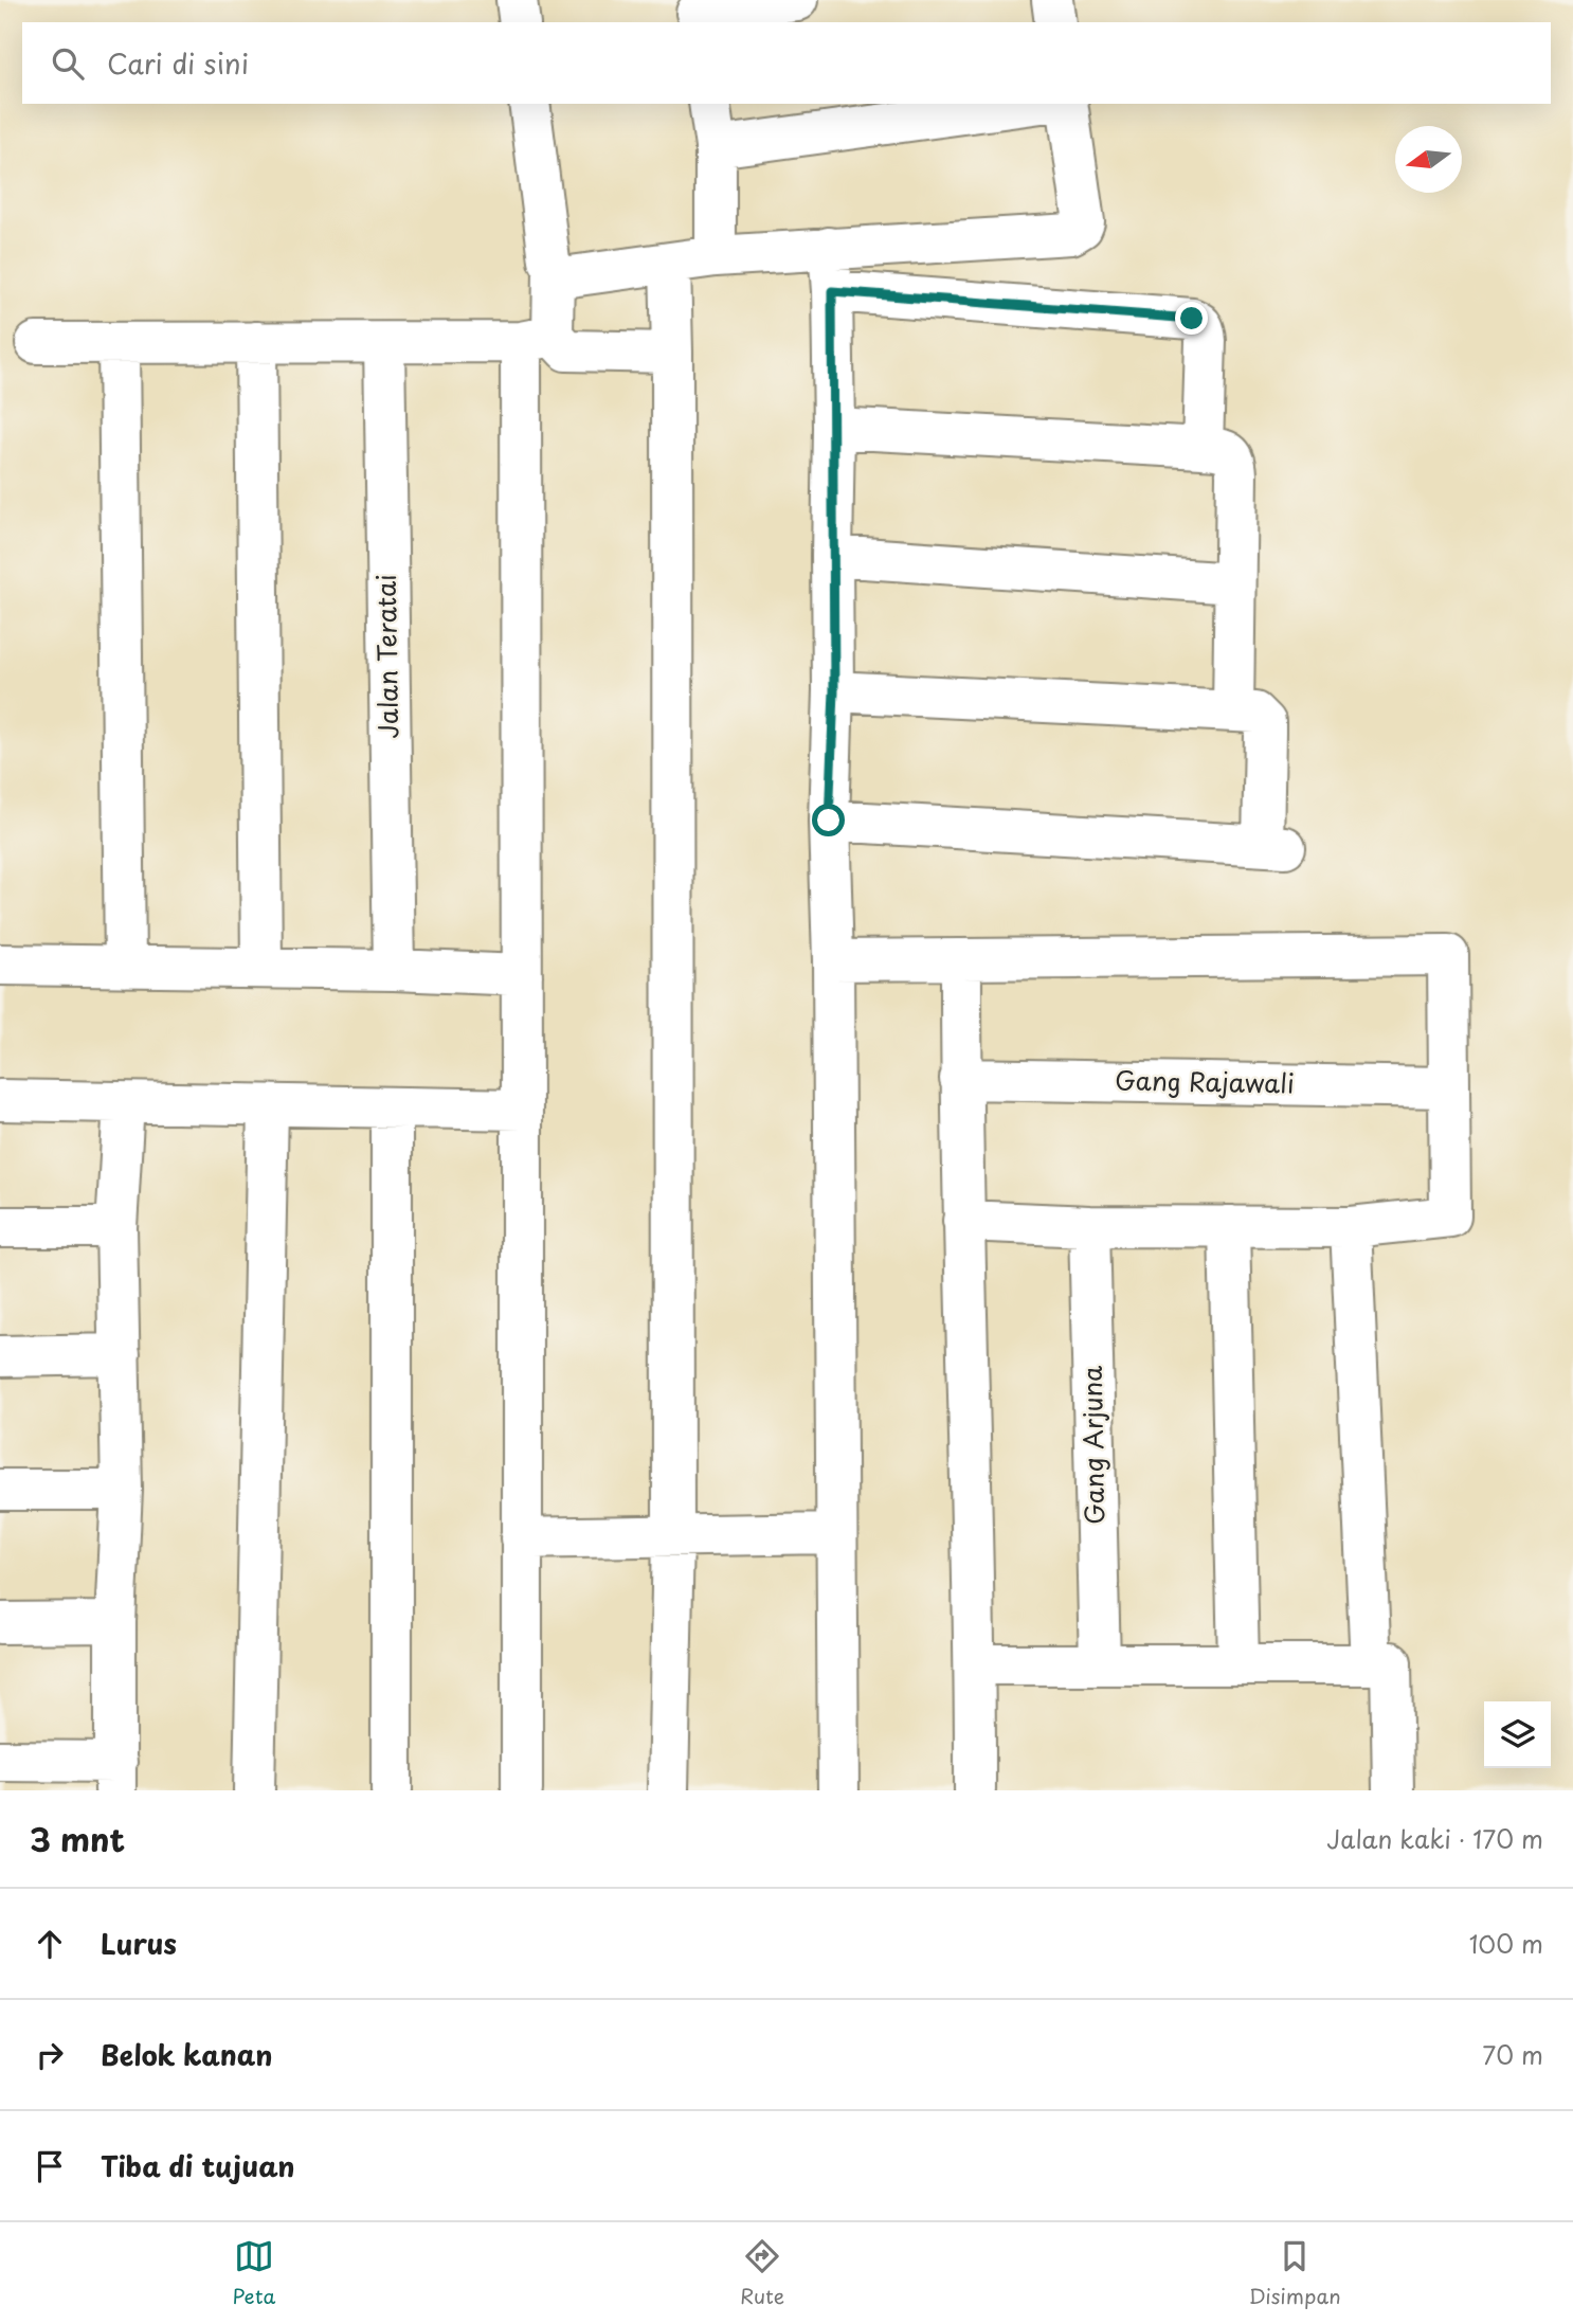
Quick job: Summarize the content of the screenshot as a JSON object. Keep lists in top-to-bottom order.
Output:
{
  "streets": {
    "street": ["Jalan Teratai", "Gang Rajawali", "Gang Arjuna"]
  },
  "north": "left",
  "page": {
    "search": "Cari di sini",
    "heading": ["3 mnt", "Jalan kaki · 170 m"],
    "list": [
      ["Lurus", "100 m"],
      ["Belok kanan", "70 m"],
      "Tiba di tujuan"
    ],
    "nav": ["Peta", "Rute", "Disimpan"]
  }
}
